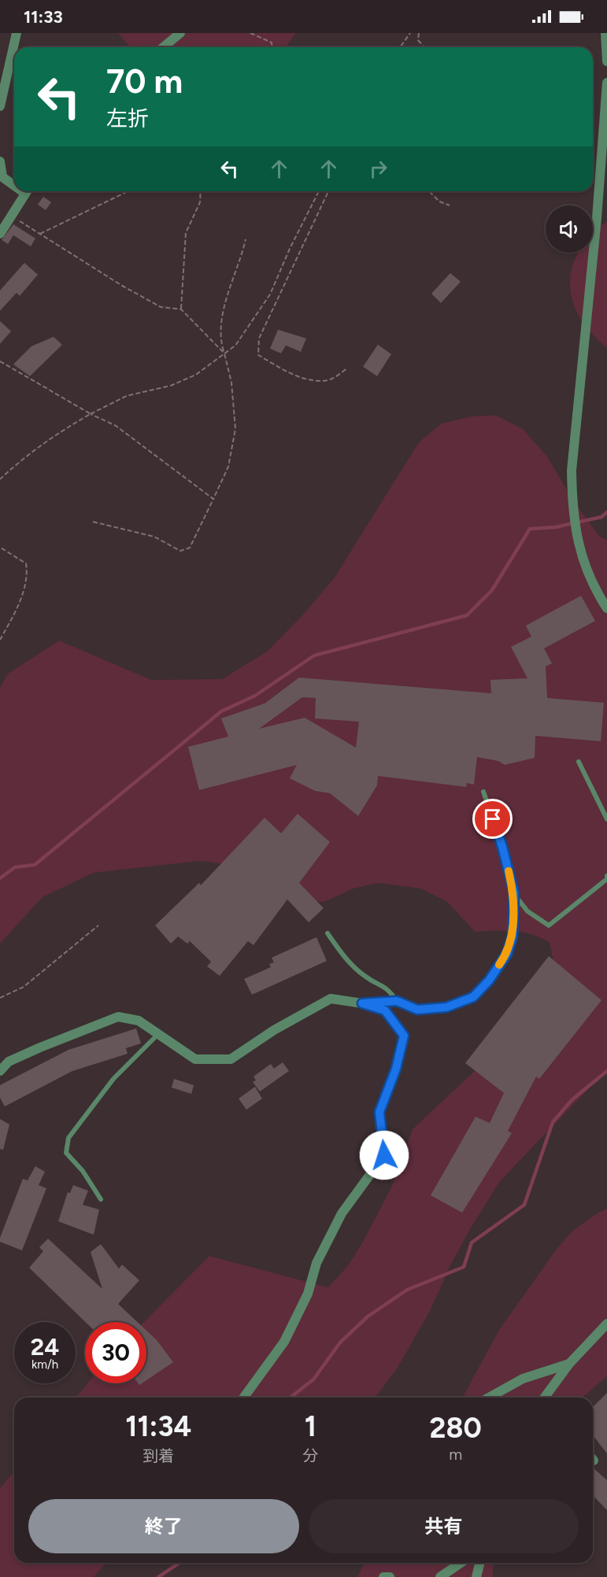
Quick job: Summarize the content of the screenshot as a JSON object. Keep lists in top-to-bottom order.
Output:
{
  "page": {
    "status": "11:33",
    "turn": ["70 m", "左折"],
    "speed": "24 km/h",
    "limit": "30",
    "eta": [
      "11:34",
      "到着",
      "1",
      "分",
      "280",
      "m"
    ],
    "buttons": ["終了", "共有"]
  }
}
